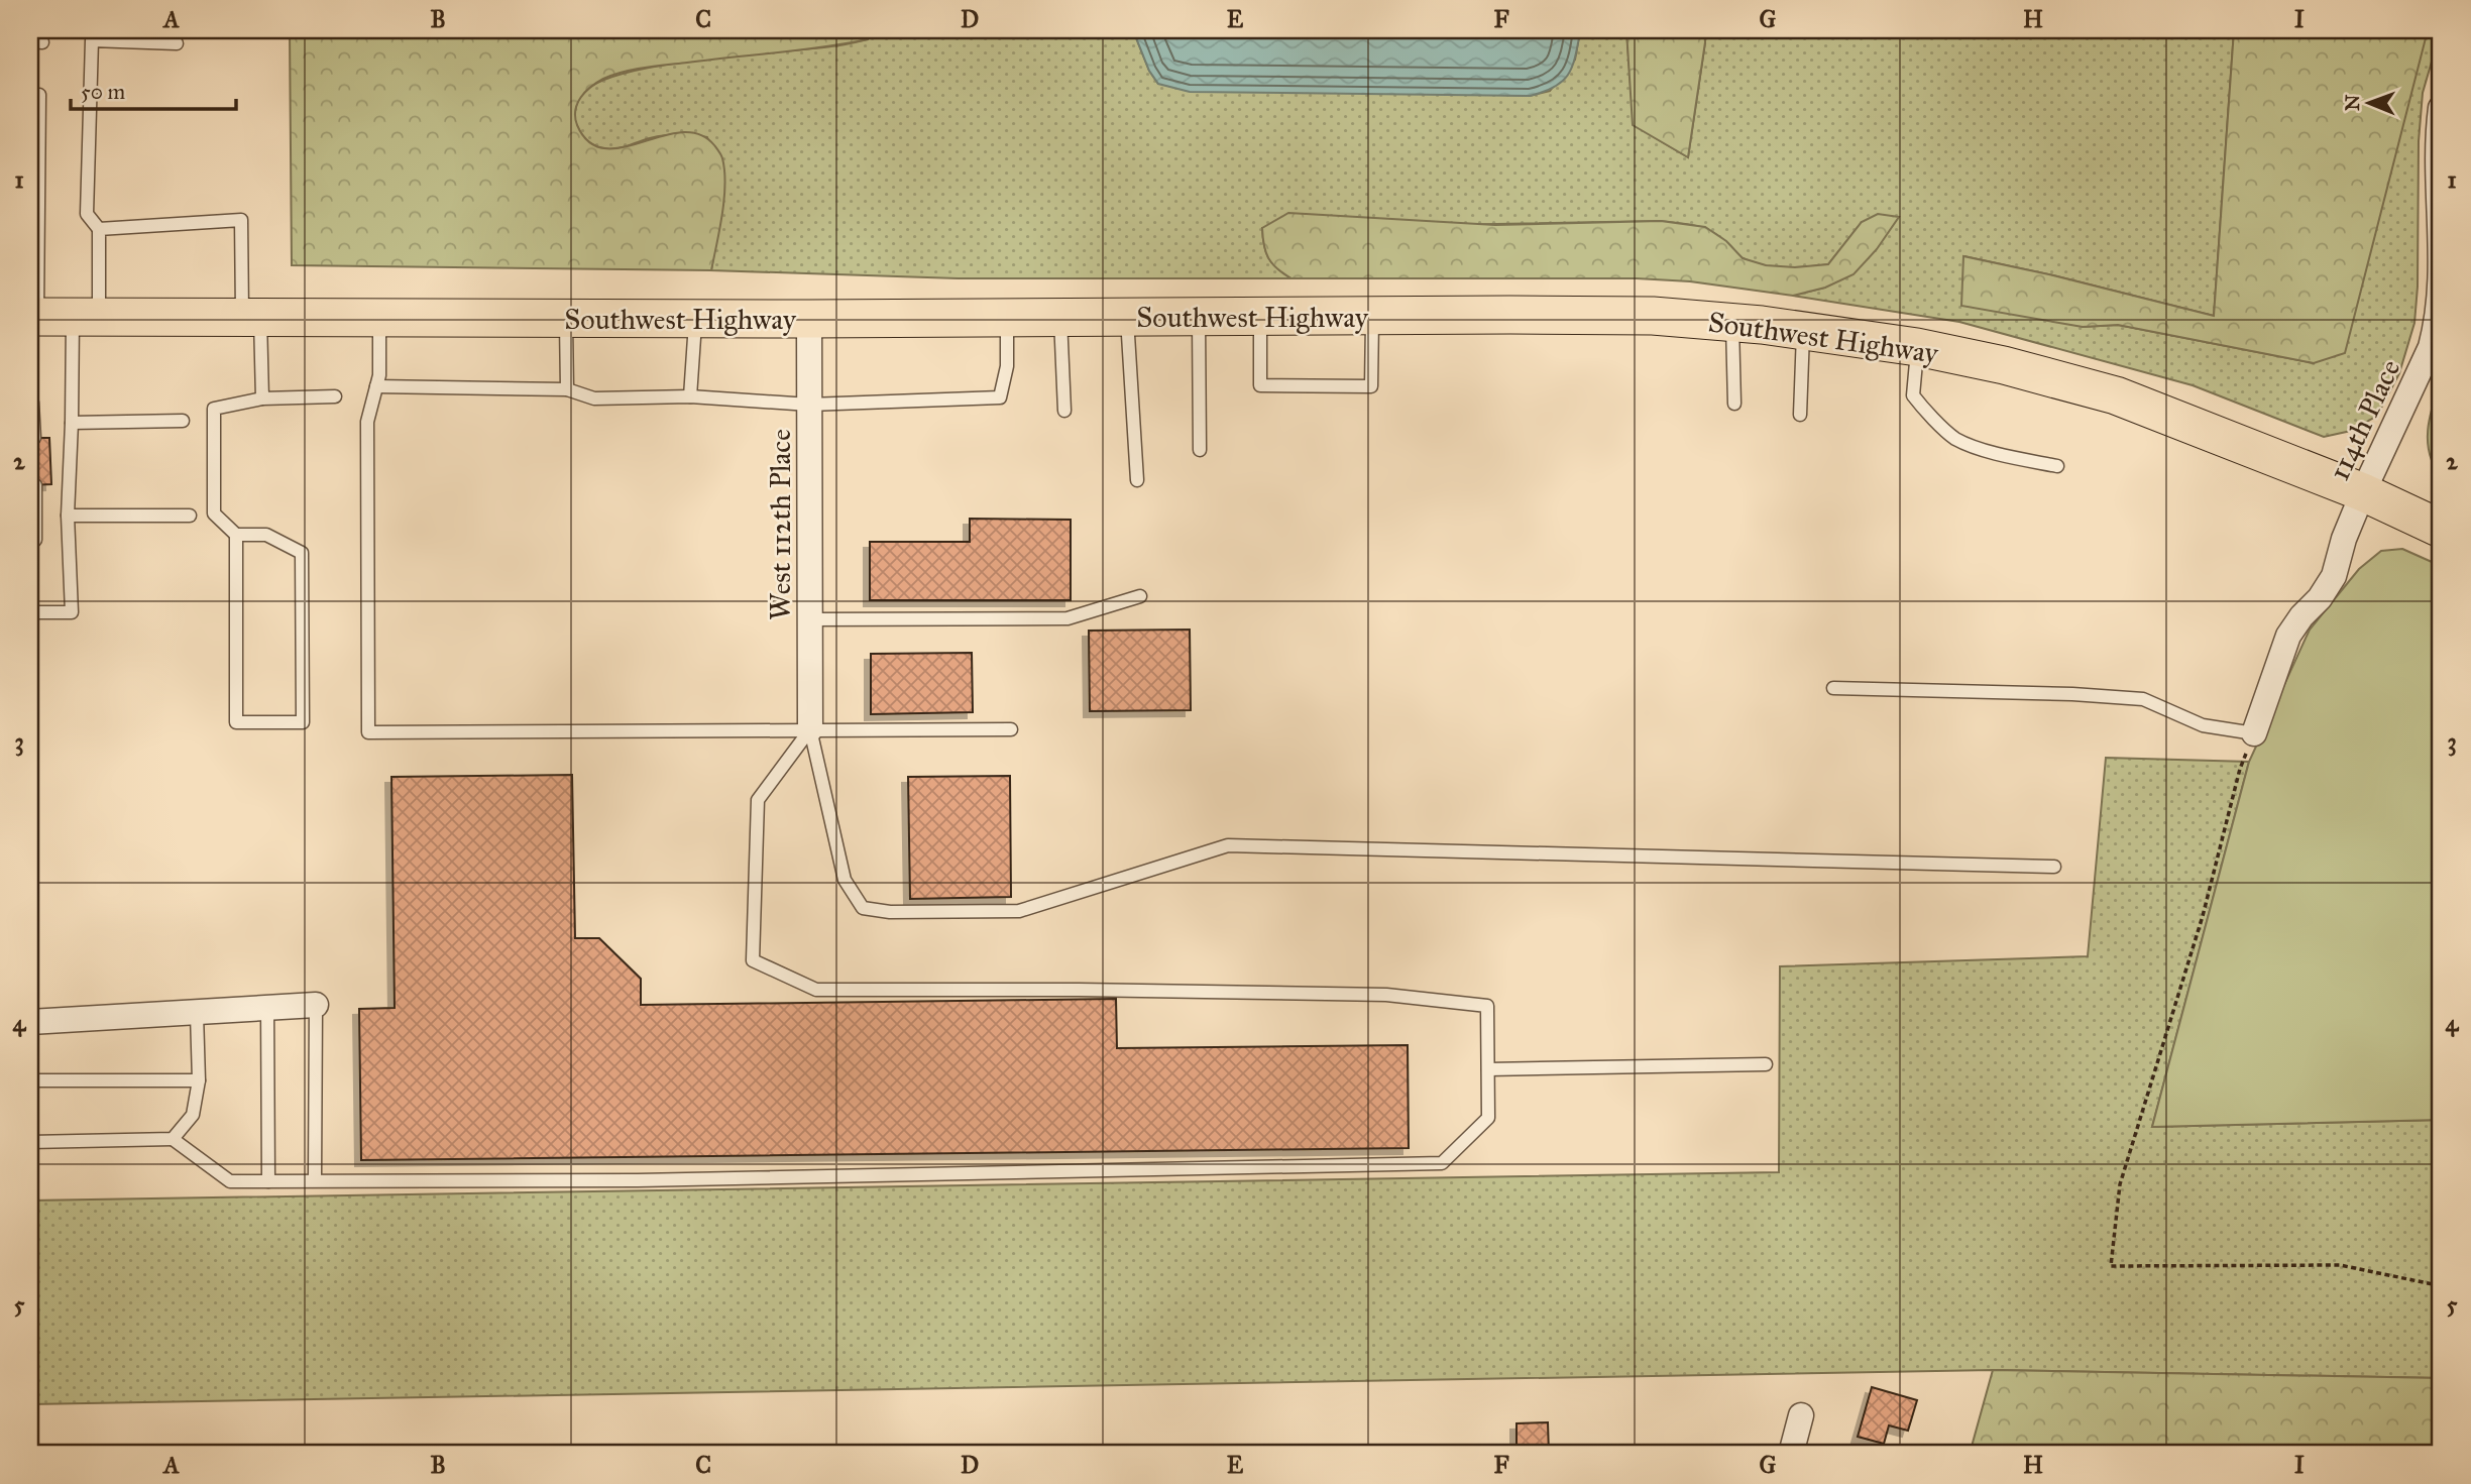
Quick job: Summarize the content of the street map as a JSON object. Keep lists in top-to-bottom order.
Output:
{
  "streets": {
    "main road": ["Southwest Highway"],
    "street": ["114th Place", "West 112th Place"]
  },
  "crossings": [
    ["Southwest Highway", "114th Place"],
    ["Southwest Highway", "West 112th Place"]
  ],
  "scale_bar": "50 m",
  "north": "left",
  "grid": {
    "columns": [
      "A",
      "B",
      "C",
      "D",
      "E",
      "F",
      "G",
      "H",
      "I"
    ],
    "rows": [
      "1",
      "2",
      "3",
      "4",
      "5"
    ]
  }
}
